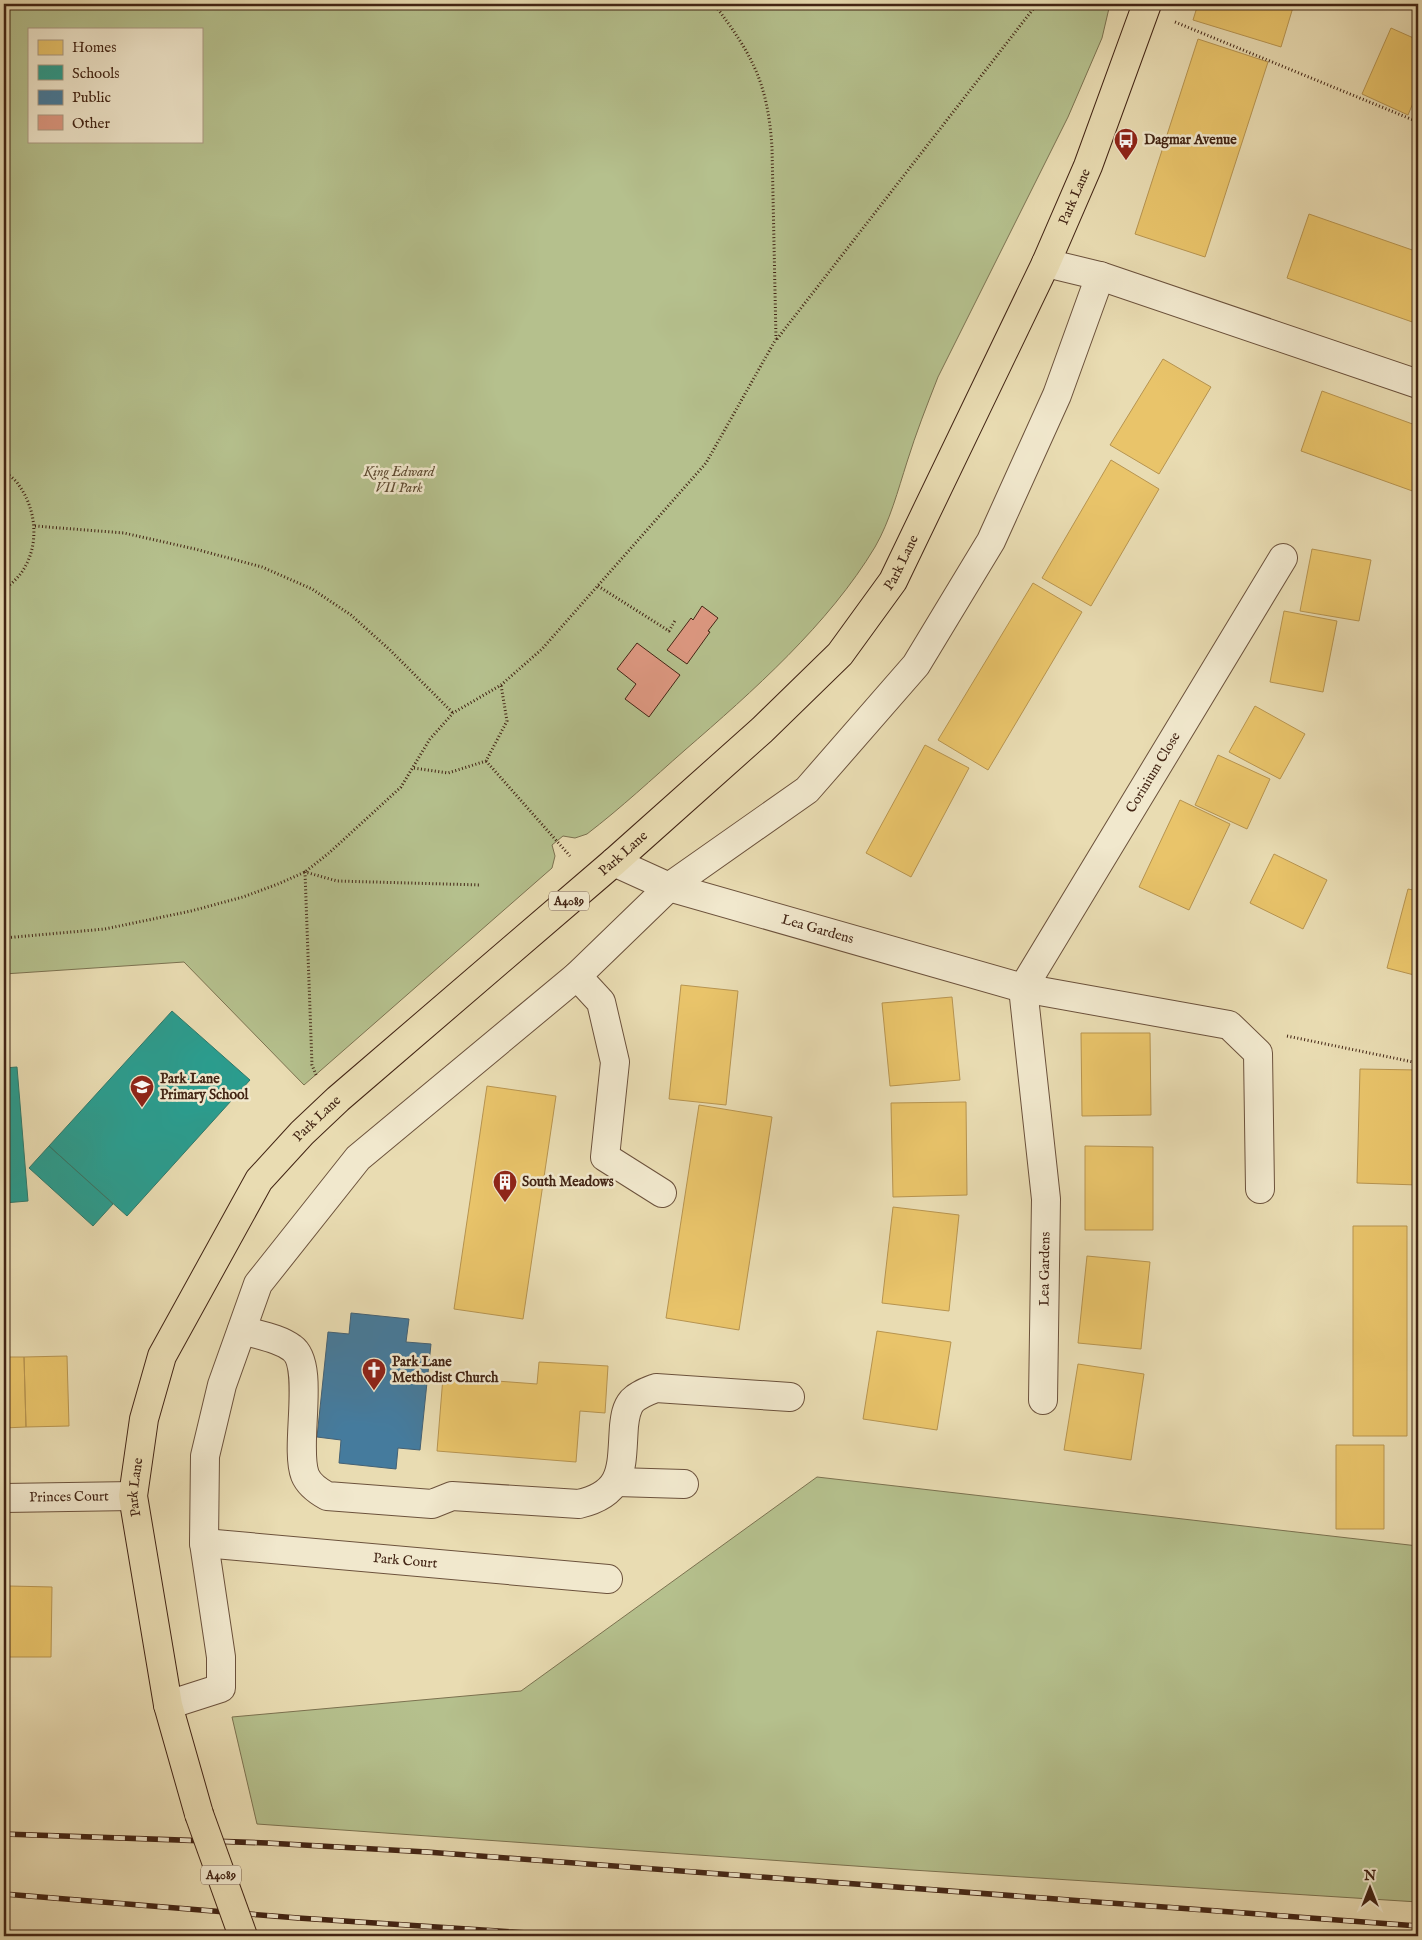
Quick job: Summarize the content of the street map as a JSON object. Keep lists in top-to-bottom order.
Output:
{
  "streets": {
    "main road": ["Park Lane", "A4089"],
    "street": [
      "Corinium Close",
      "Lea Gardens",
      "Princes Court",
      "Park Court"
    ]
  },
  "crossings": [
    ["Park Lane", "Lea Gardens"],
    ["Park Lane", "Princes Court"],
    ["Corinium Close", "Lea Gardens"]
  ],
  "parks": ["King Edward VII Park"],
  "places": {
    "bus stop": ["Dagmar Avenue"],
    "school or university": ["Park Lane Primary School"],
    "building": ["South Meadows"],
    "church": ["Park Lane Methodist Church"]
  },
  "legend": [
    "Homes",
    "Schools",
    "Public",
    "Other"
  ],
  "north": "top"
}
